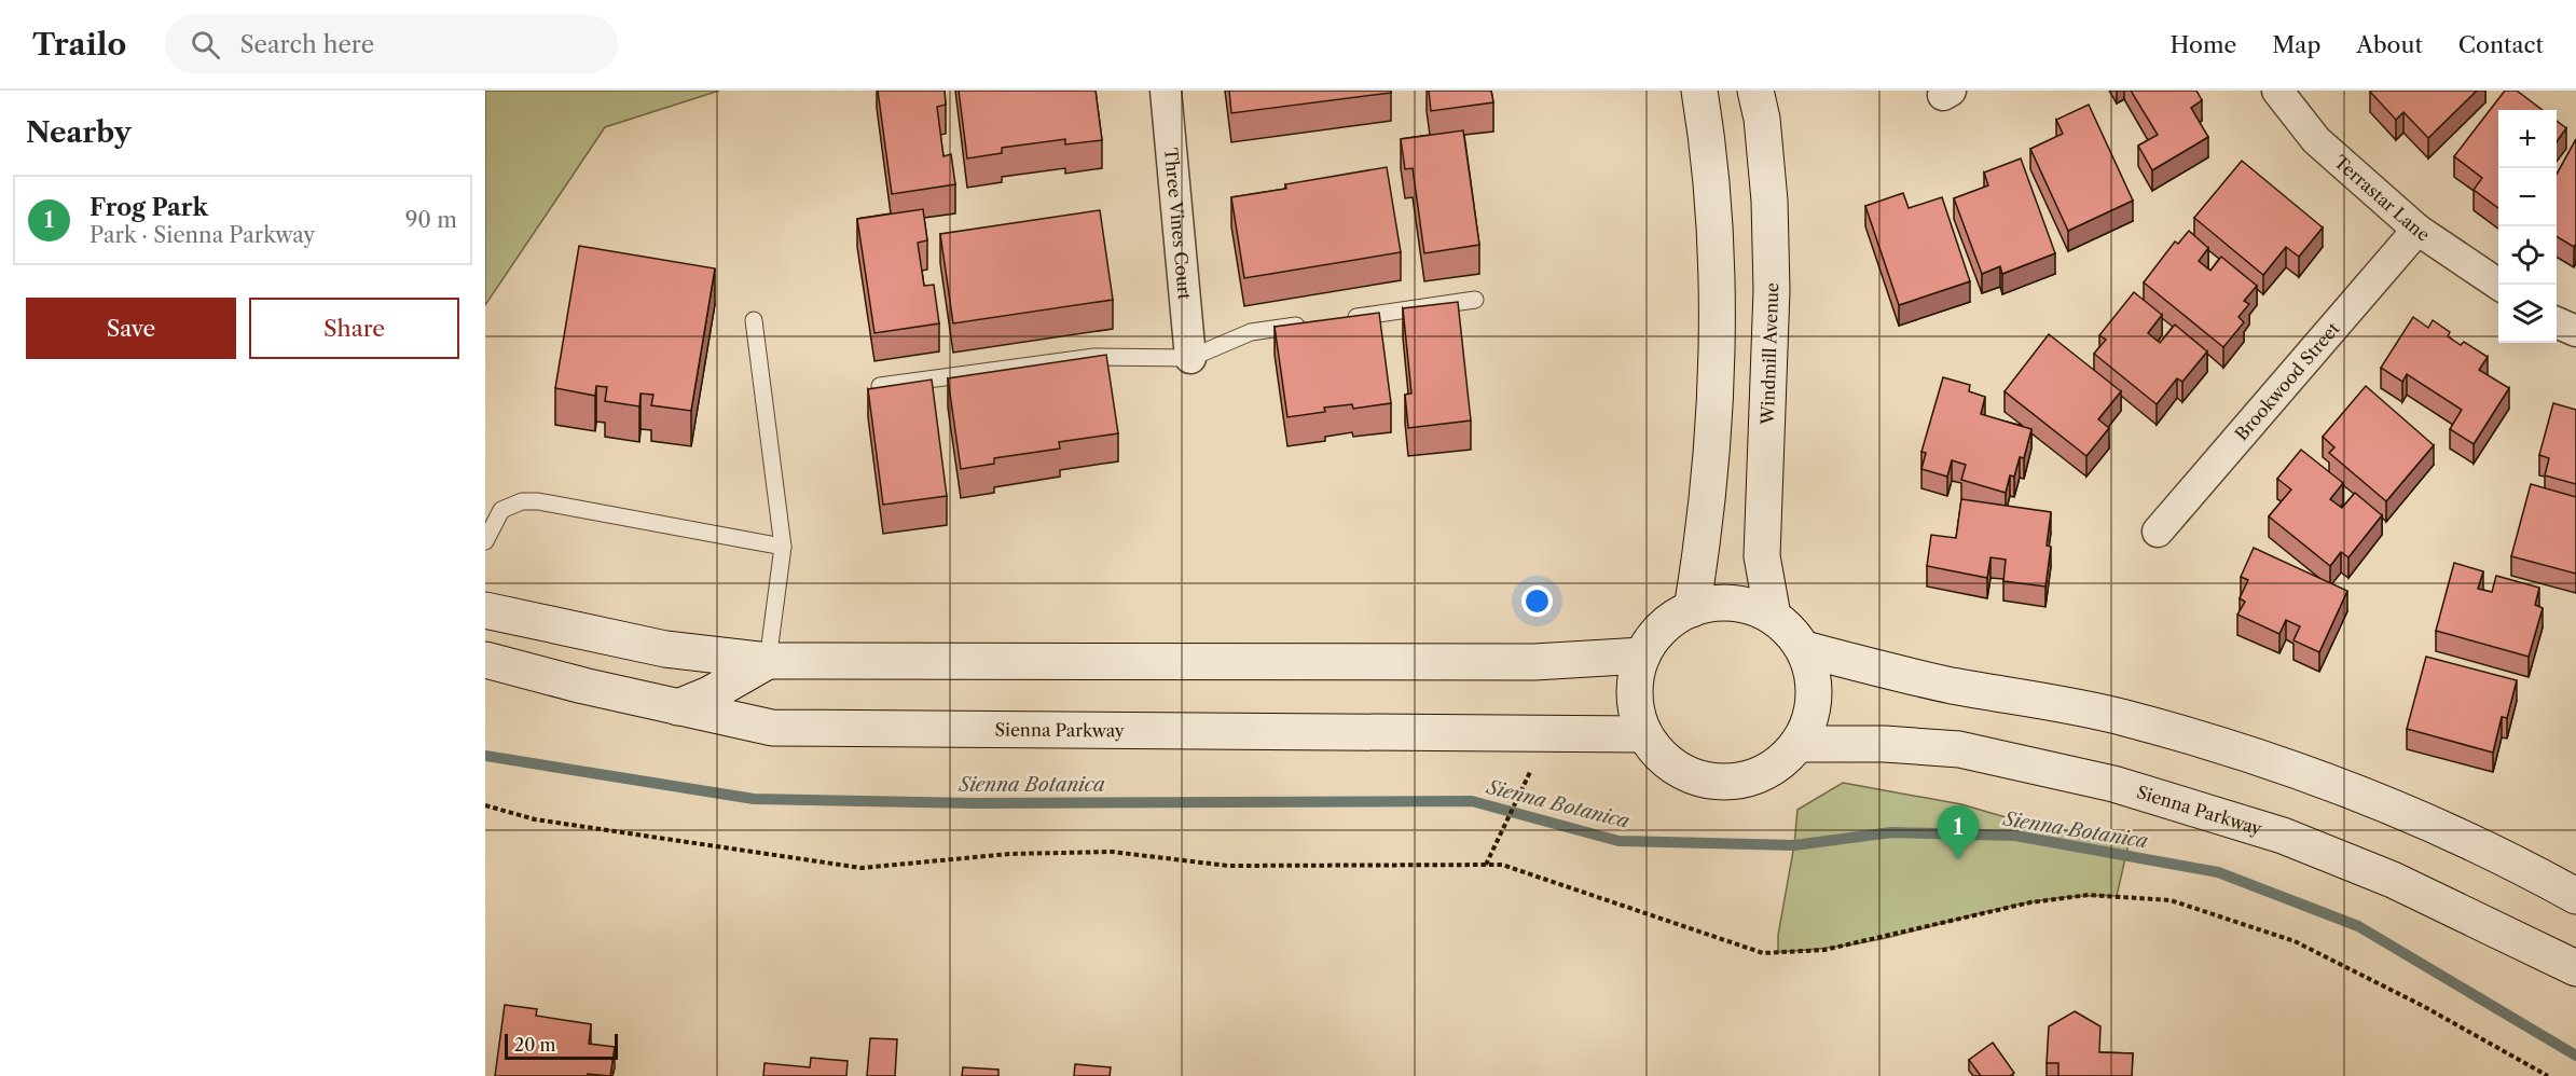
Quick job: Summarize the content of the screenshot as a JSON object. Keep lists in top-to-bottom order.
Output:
{
  "streets": {
    "main road": ["Windmill Avenue", "Sienna Parkway"],
    "street": ["Terrastar Lane", "Three Vines Court", "Brookwood Street"]
  },
  "crossings": [
    ["Terrastar Lane", "Brookwood Street"],
    ["Windmill Avenue", "Sienna Parkway"]
  ],
  "water": ["Sienna Botanica"],
  "scale_bar": "20 m",
  "page": {
    "header": "Trailo",
    "search": "Search here",
    "nav": [
      "Home",
      "Map",
      "About",
      "Contact"
    ],
    "heading": "Nearby",
    "map_buttons": ["+", "−"],
    "list": [
      {
        "mark": "1",
        "name": "Frog Park",
        "note": "Park · Sienna Parkway",
        "value": "90 m"
      }
    ],
    "buttons": ["Save", "Share"],
    "pins": "1",
    "scale": "20 m"
  }
}
